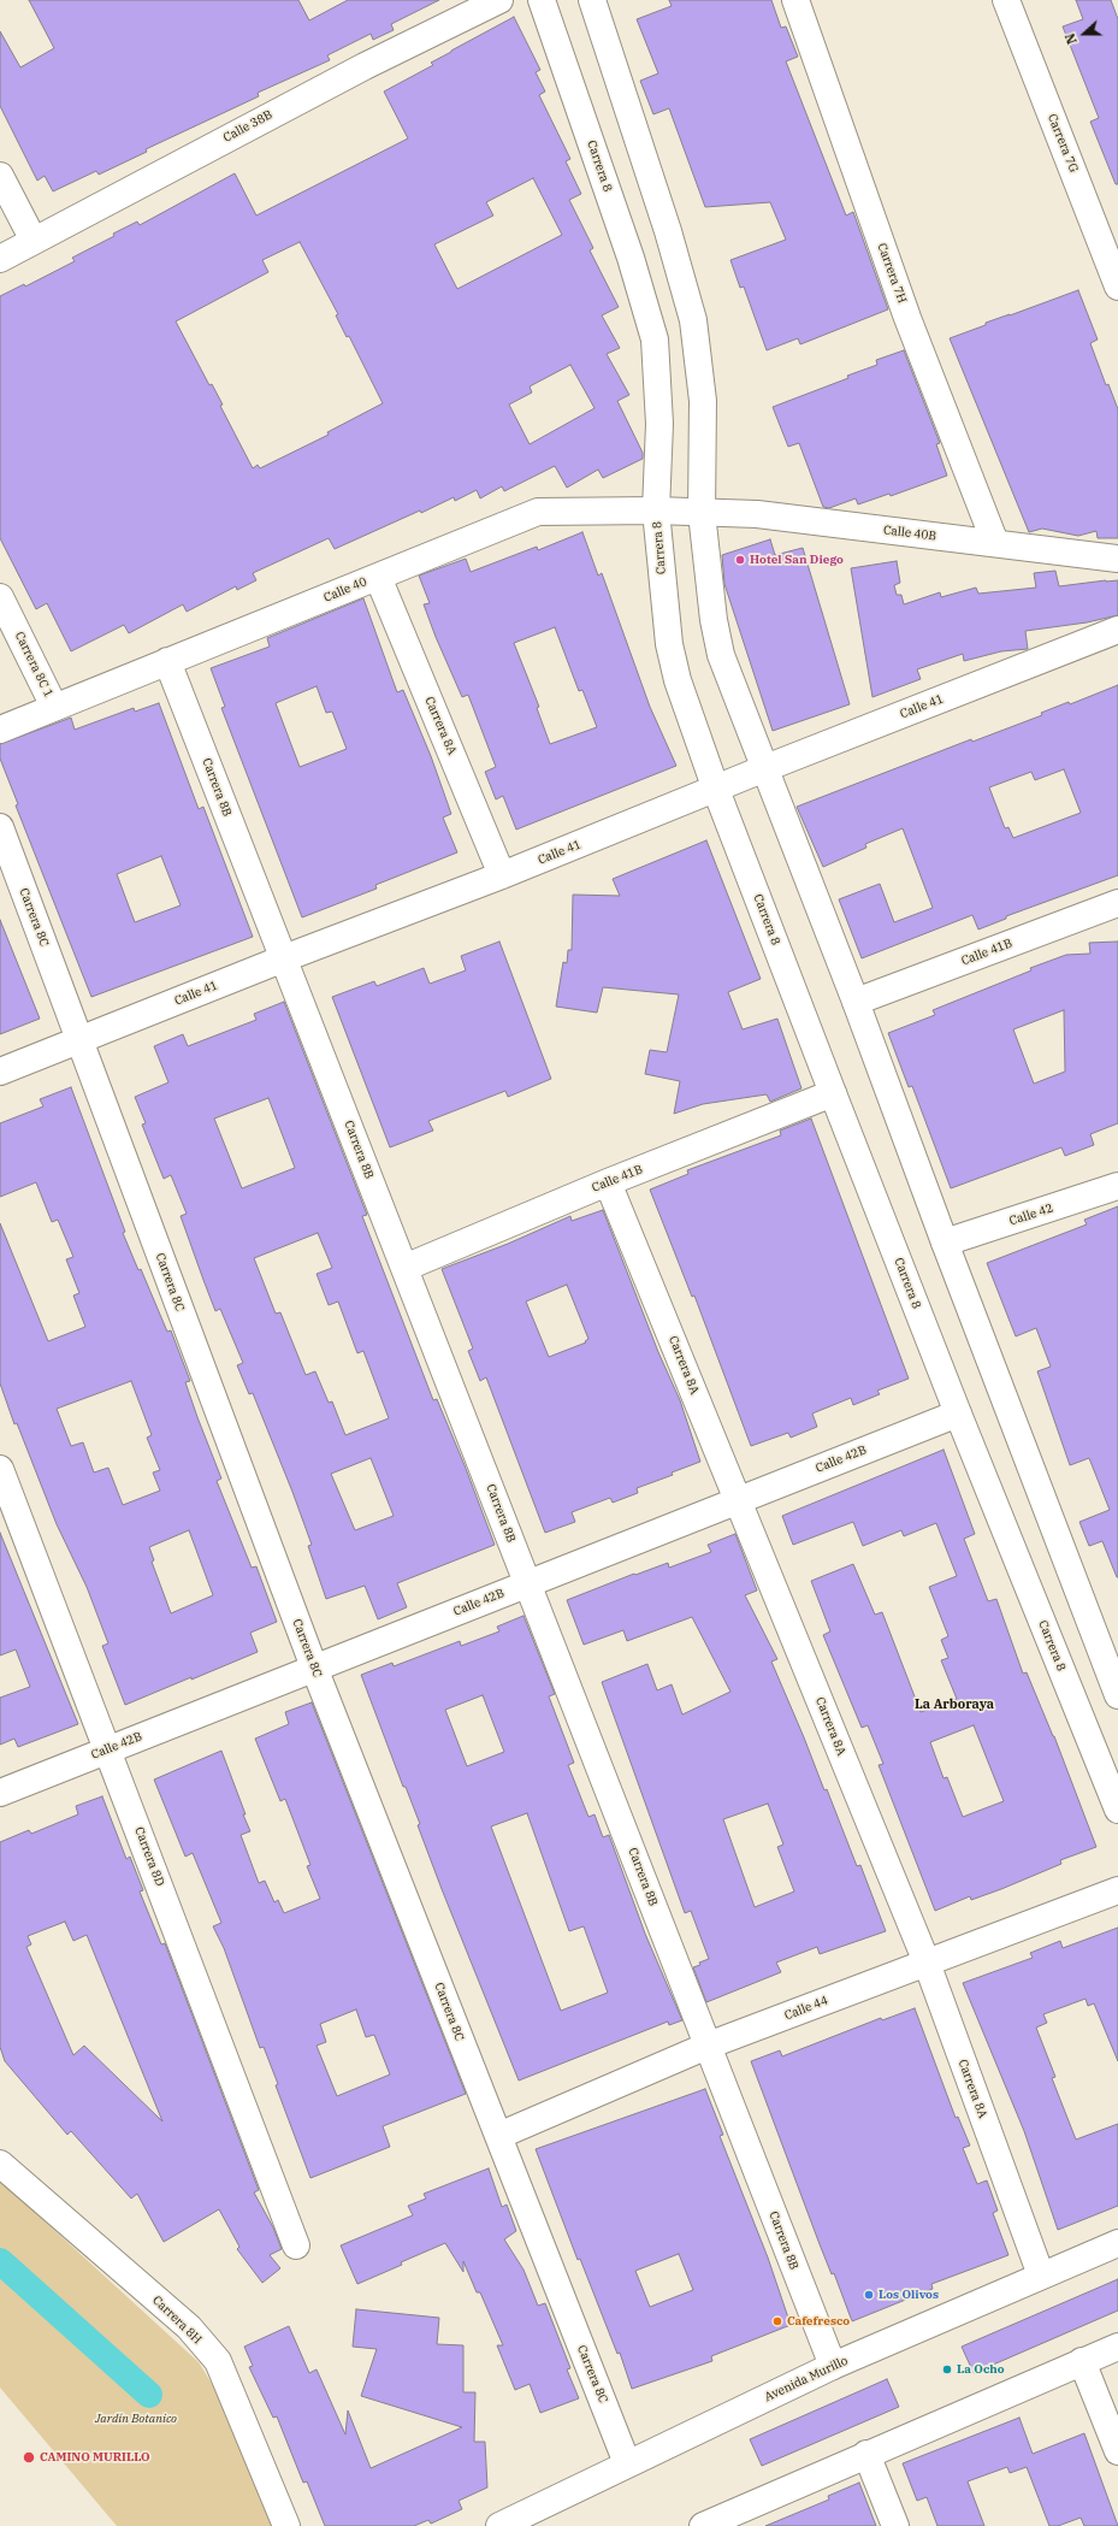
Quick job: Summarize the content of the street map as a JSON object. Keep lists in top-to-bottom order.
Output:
{
  "streets": {
    "street": [
      "Calle 38B",
      "Carrera 7G",
      "Carrera 8",
      "Carrera 7H",
      "Calle 40B",
      "Calle 40",
      "Carrera 8C 1",
      "Calle 41",
      "Carrera 8A",
      "Carrera 8B",
      "Carrera 8C",
      "Calle 41B",
      "Calle 42",
      "Calle 42B",
      "Carrera 8D",
      "Calle 44",
      "Carrera 8H",
      "Avenida Murillo"
    ]
  },
  "crossings": [
    ["Carrera 8", "Calle 40"],
    ["Carrera 8", "Calle 41"],
    ["Carrera 8", "Calle 41B"],
    ["Carrera 8", "Calle 42B"],
    ["Carrera 7H", "Calle 40B"],
    ["Calle 40B", "Calle 40"],
    ["Calle 40", "Carrera 8C 1"],
    ["Calle 40", "Carrera 8A"],
    ["Calle 40", "Carrera 8B"],
    ["Calle 41", "Carrera 8A"],
    ["Calle 41", "Carrera 8B"],
    ["Calle 41", "Carrera 8C"],
    ["Carrera 8A", "Calle 41B"],
    ["Carrera 8A", "Calle 42B"],
    ["Carrera 8A", "Calle 44"],
    ["Carrera 8A", "Avenida Murillo"],
    ["Carrera 8B", "Calle 41B"],
    ["Carrera 8B", "Calle 42B"],
    ["Carrera 8B", "Calle 44"],
    ["Carrera 8B", "Avenida Murillo"],
    ["Carrera 8C", "Calle 42B"],
    ["Carrera 8C", "Calle 44"],
    ["Carrera 8C", "Avenida Murillo"],
    ["Calle 42B", "Carrera 8D"]
  ],
  "districts": ["La Arboraya"],
  "parks": ["Jardín Botanico"],
  "places": [
    "Hotel San Diego",
    "Los Olivos",
    "Cafefresco",
    "La Ocho",
    "CAMINO MURILLO"
  ],
  "north": "left"
}
